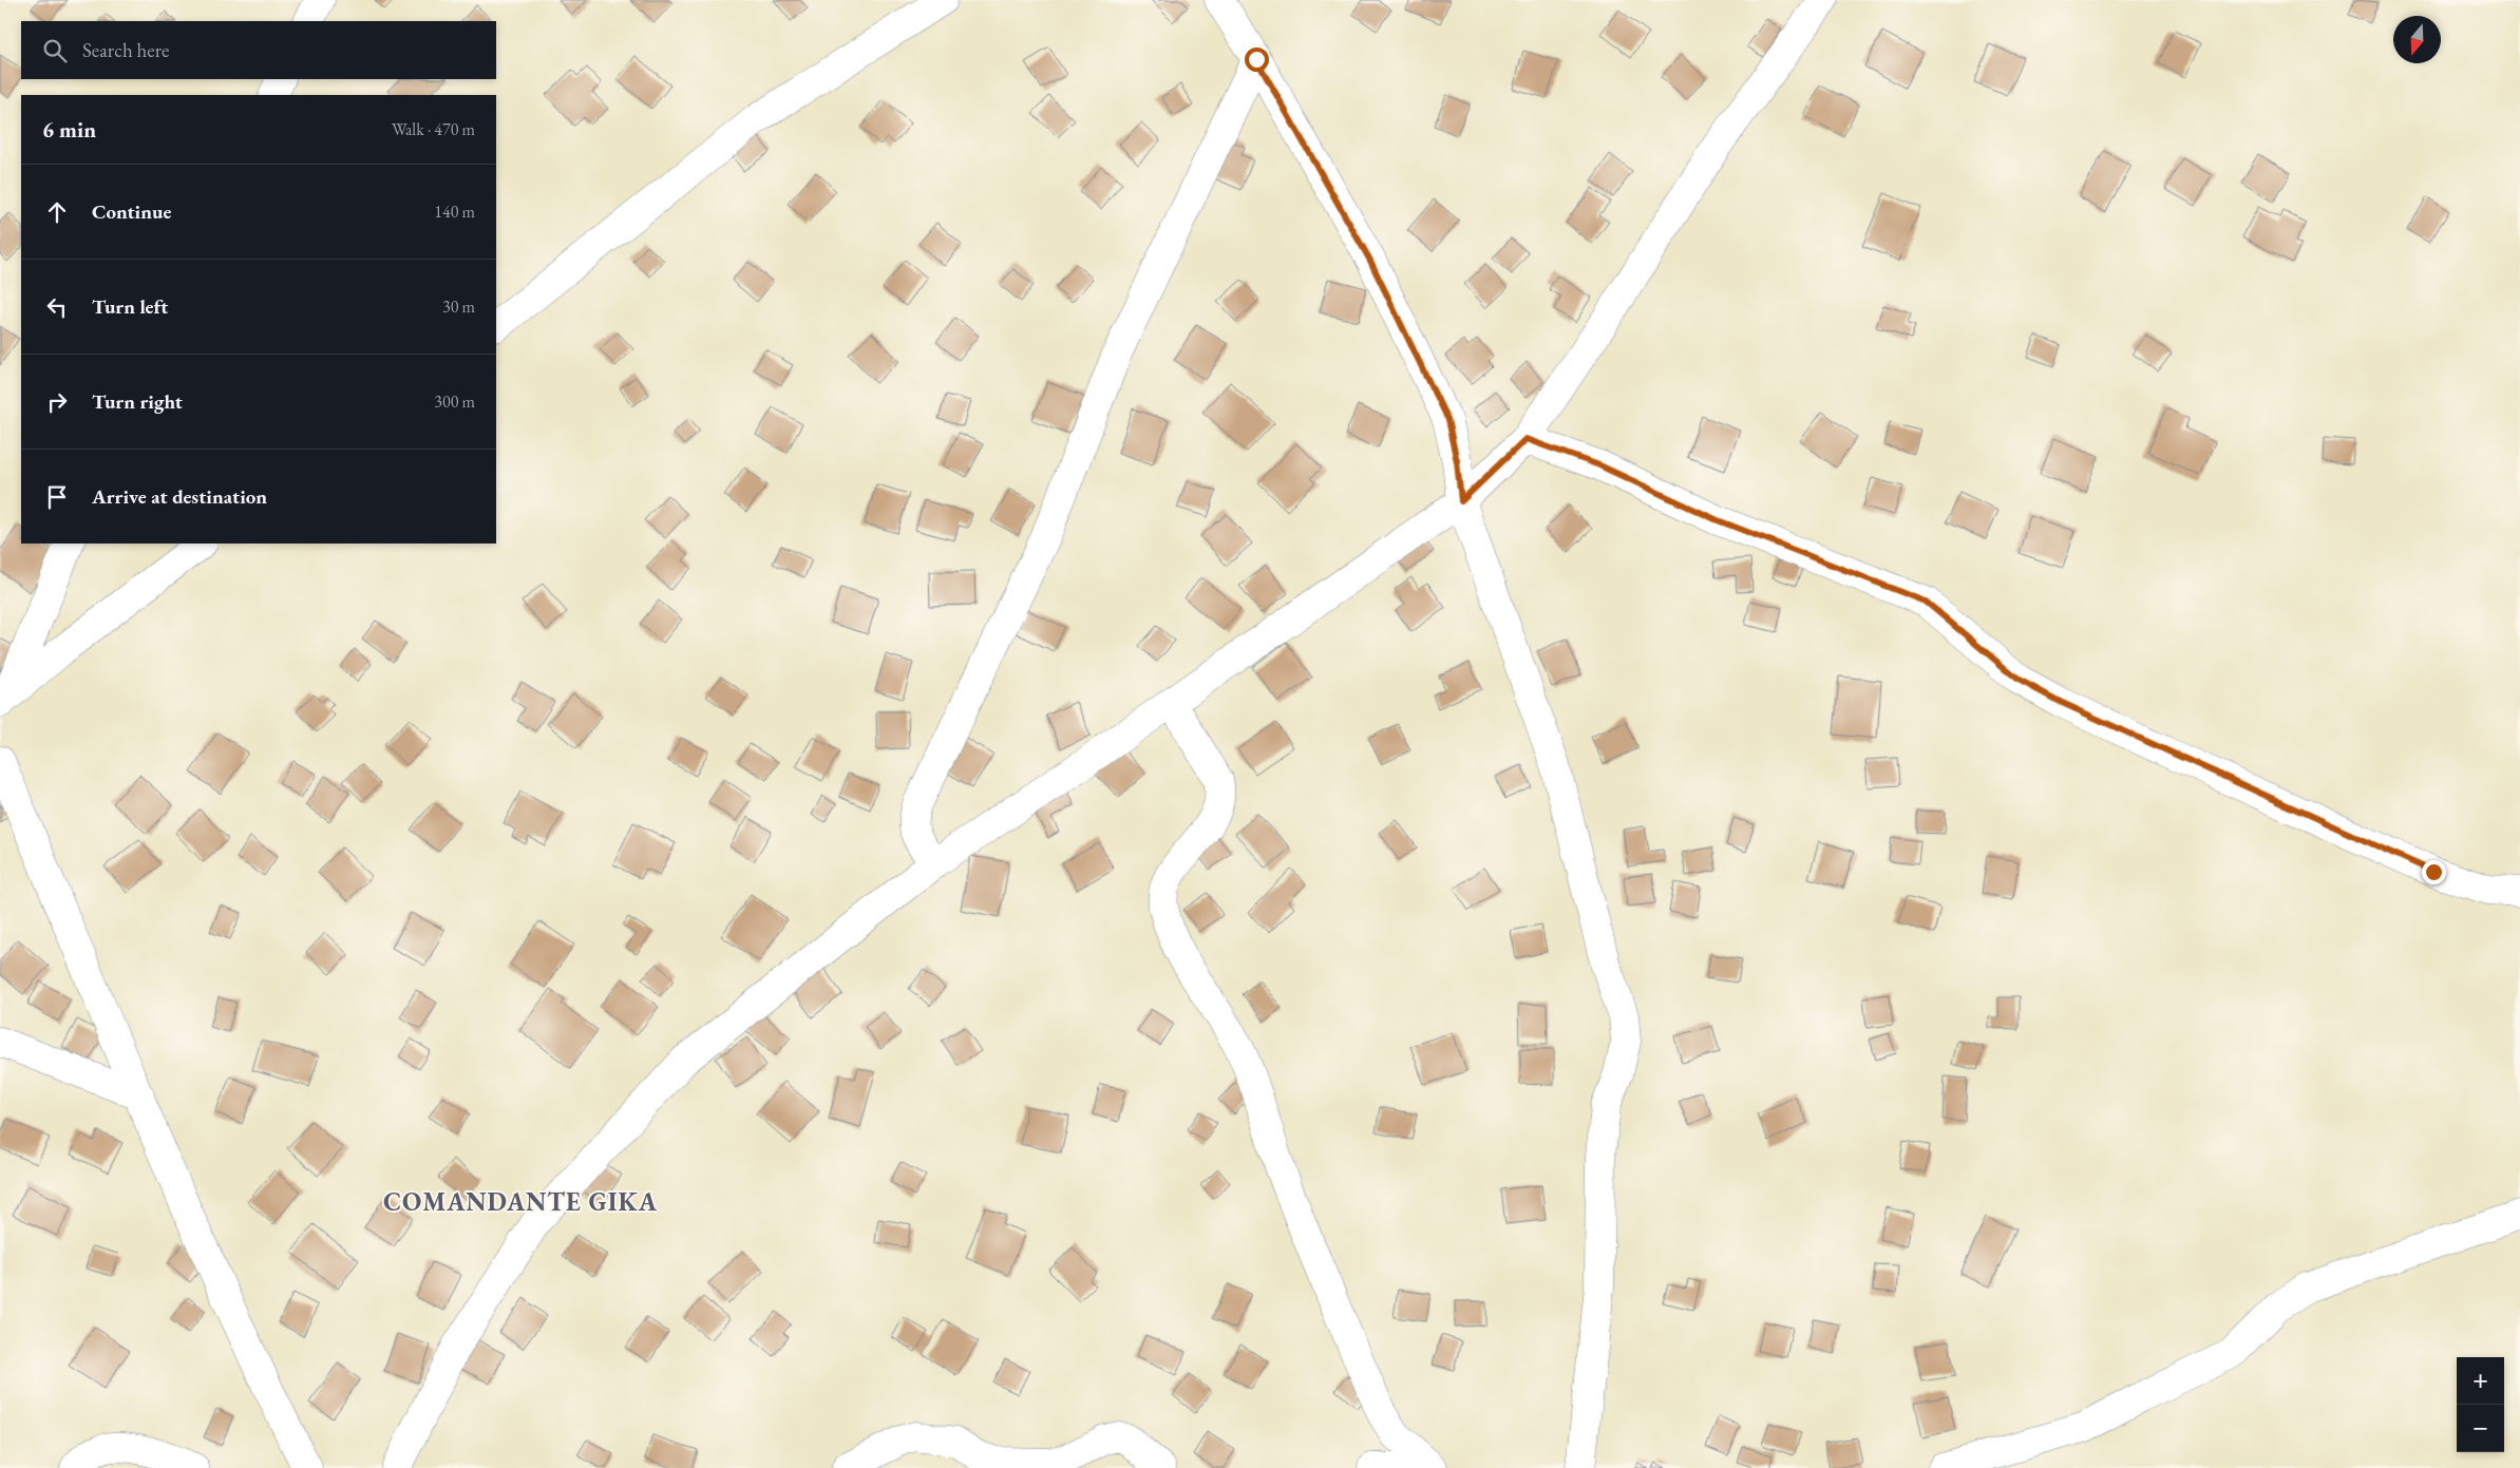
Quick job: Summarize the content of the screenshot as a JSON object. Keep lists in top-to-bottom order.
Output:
{
  "districts": ["COMANDANTE GIKA"],
  "north": "bottom",
  "page": {
    "search": "Search here",
    "heading": ["6 min", "Walk · 470 m"],
    "list": [
      ["Continue", "140 m"],
      ["Turn left", "30 m"],
      ["Turn right", "300 m"],
      "Arrive at destination"
    ],
    "map_buttons": ["+", "−"]
  }
}
